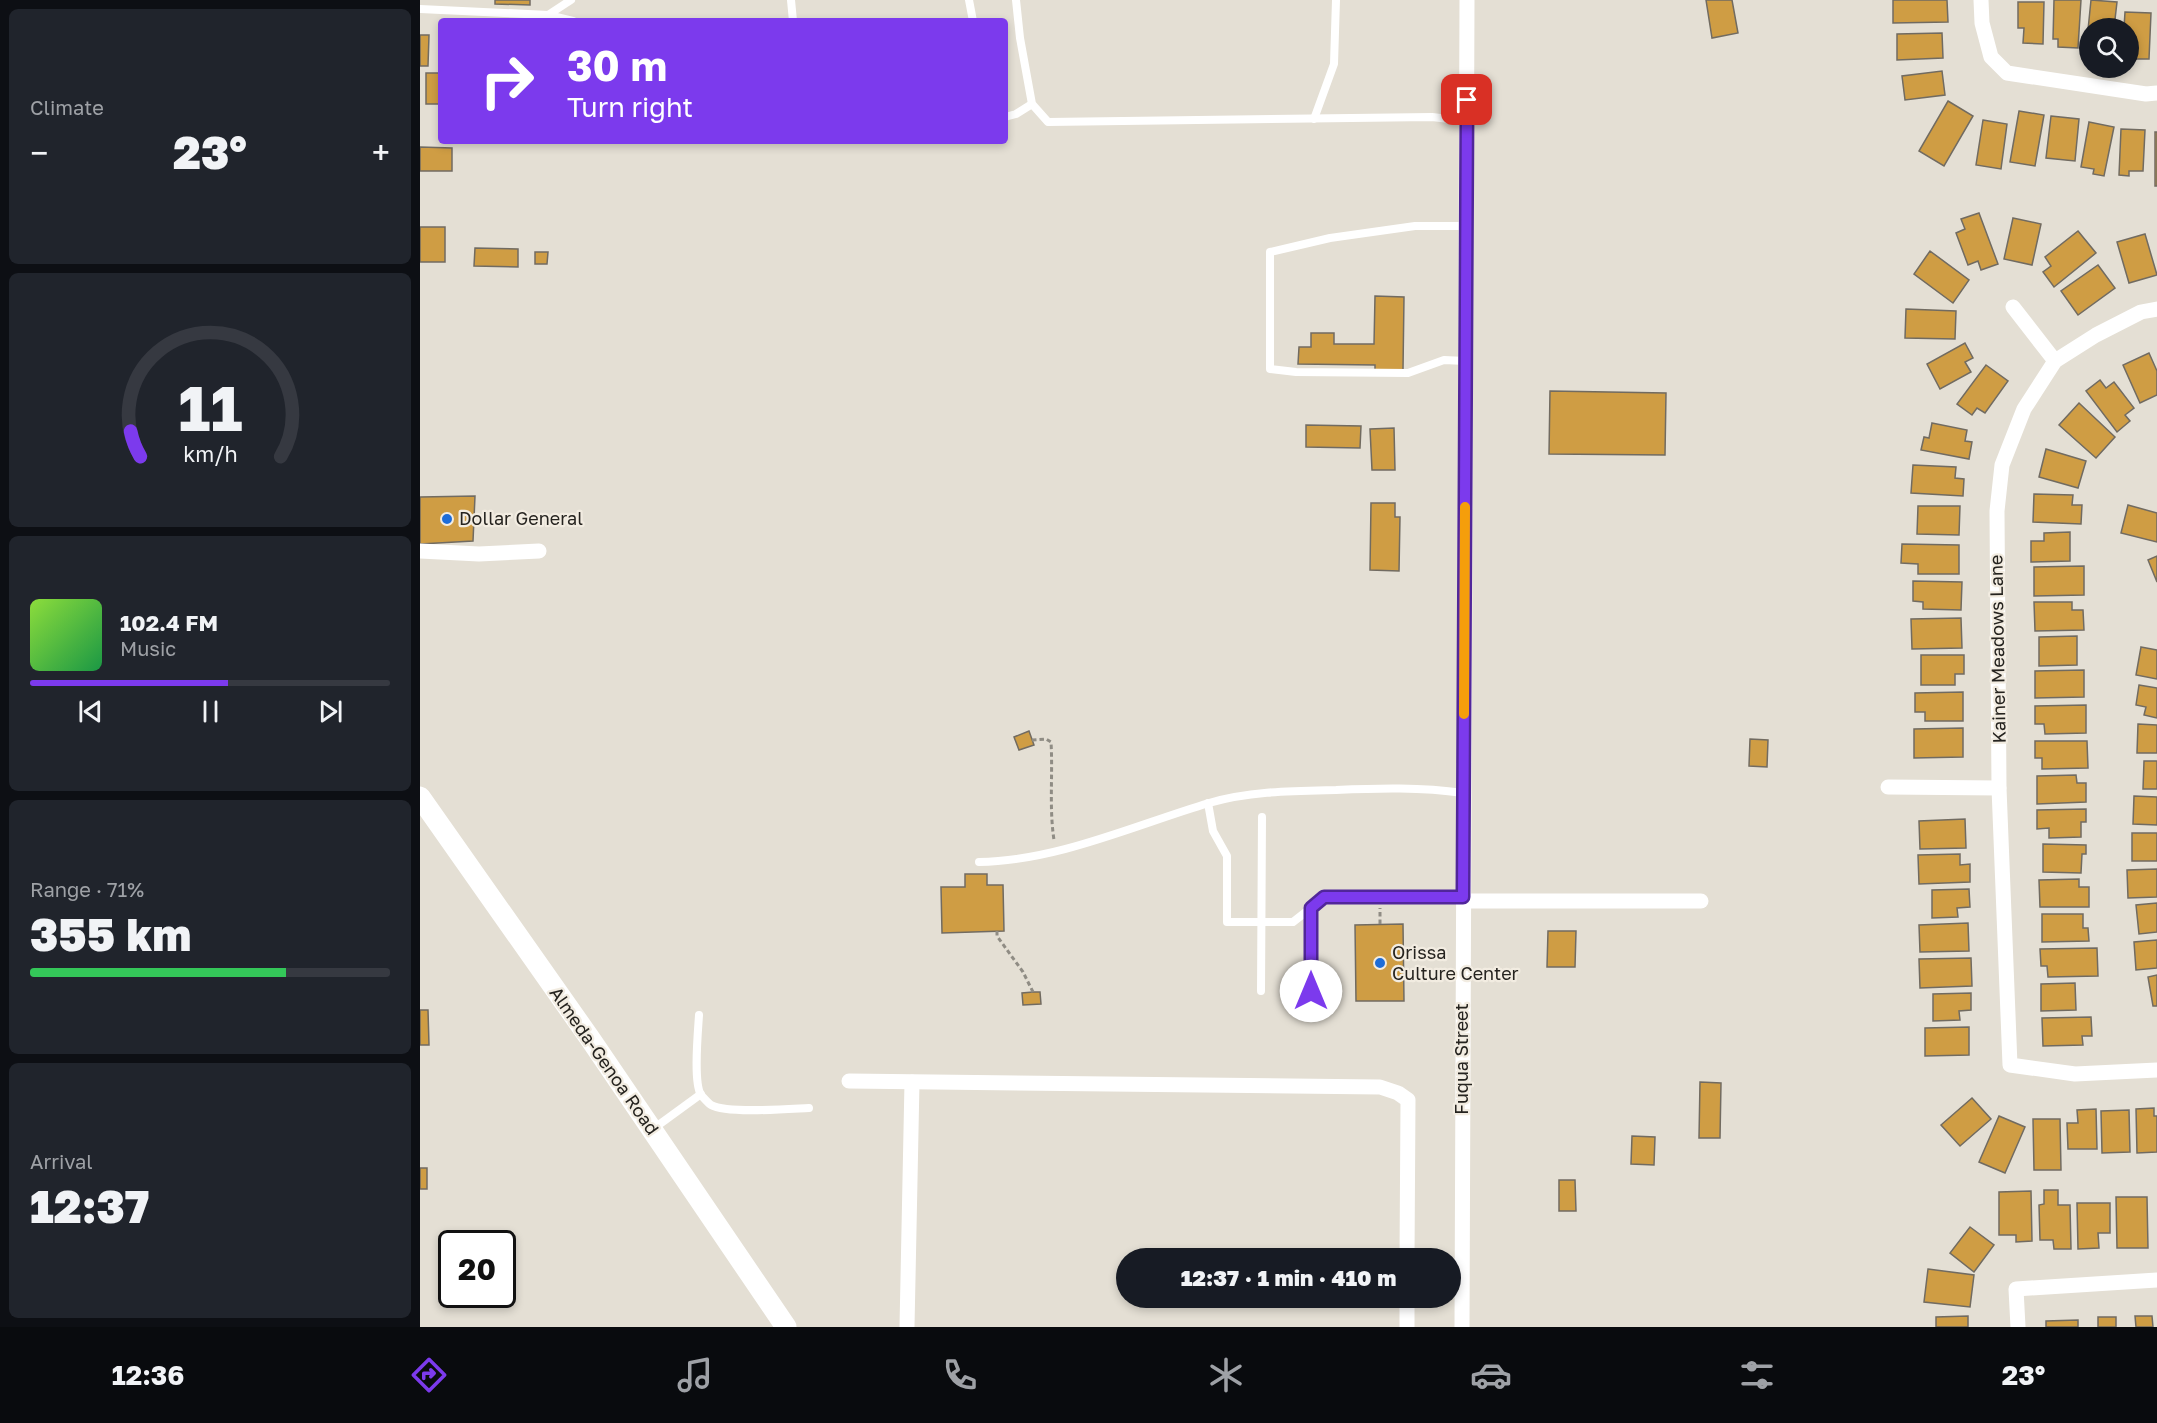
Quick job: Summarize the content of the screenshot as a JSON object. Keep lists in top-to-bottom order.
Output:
{
  "streets": {
    "main road": ["Almeda-Genoa Road"],
    "street": ["Kainer Meadows Lane", "Fuqua Street"]
  },
  "places": ["Dollar General", "Orissa Culture Center"],
  "page": {
    "tile": [
      "Climate",
      ["Range · 71%", "355 km"],
      ["Arrival", "12:37"]
    ],
    "turn": ["30 m", "Turn right"],
    "heat": ["−", "23°", "+"],
    "song": ["102.4 FM", "Music"],
    "limit": "20",
    "trip": "12:37 · 1 min · 410 m",
    "tabs": ["12:36", "23°"],
    "gauge": ["11", "km/h"]
  }
}
